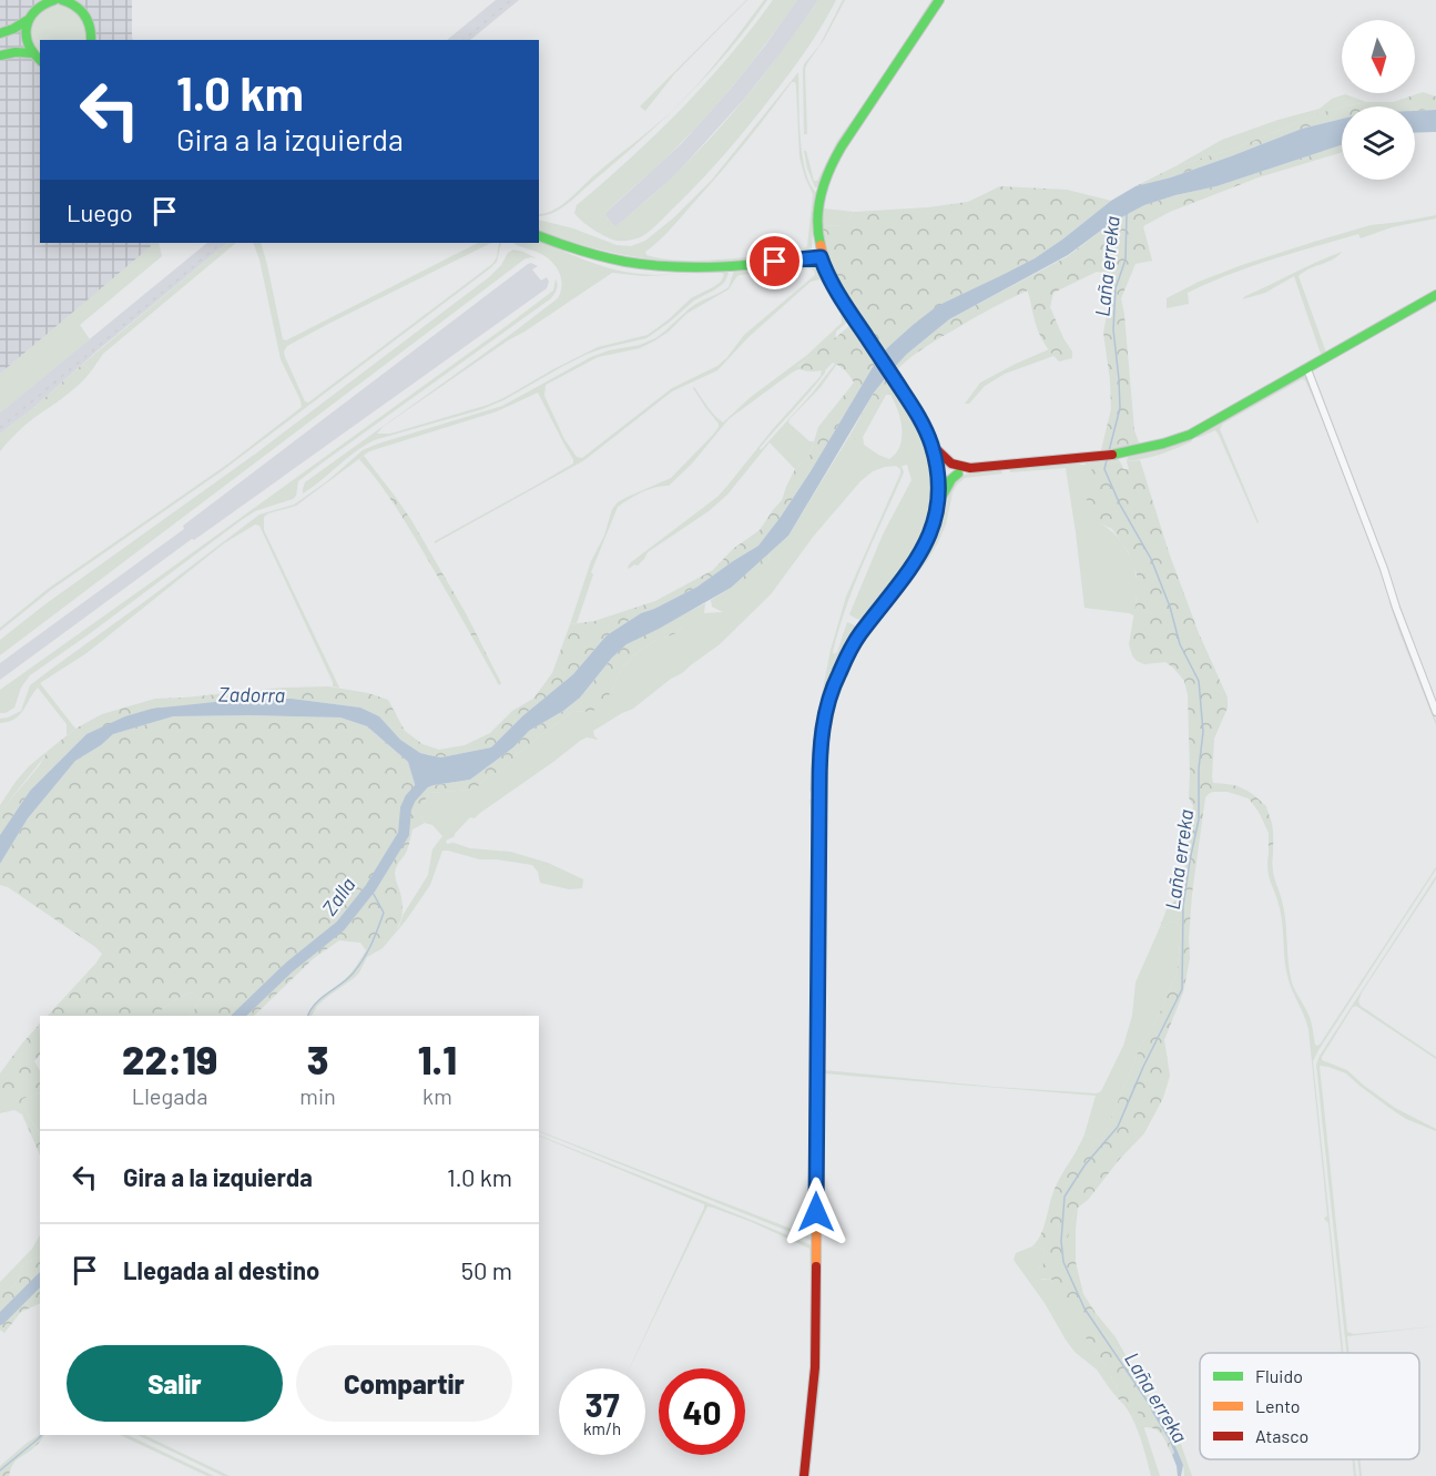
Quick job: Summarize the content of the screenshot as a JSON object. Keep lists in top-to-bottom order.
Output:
{
  "water": ["Laña erreka", "Zadorra", "Zalla"],
  "legend": ["Fluido", "Lento", "Atasco"],
  "north": "bottom",
  "page": {
    "turn": ["1.0 km", "Gira a la izquierda"],
    "then": "Luego",
    "eta": [
      "22:19",
      "Llegada",
      "3",
      "min",
      "1.1",
      "km"
    ],
    "list": [
      {
        "name": "Gira a la izquierda",
        "value": "1.0 km"
      },
      {
        "name": "Llegada al destino",
        "value": "50 m"
      }
    ],
    "buttons": ["Salir", "Compartir"],
    "speed": "37 km/h",
    "limit": "40"
  }
}
